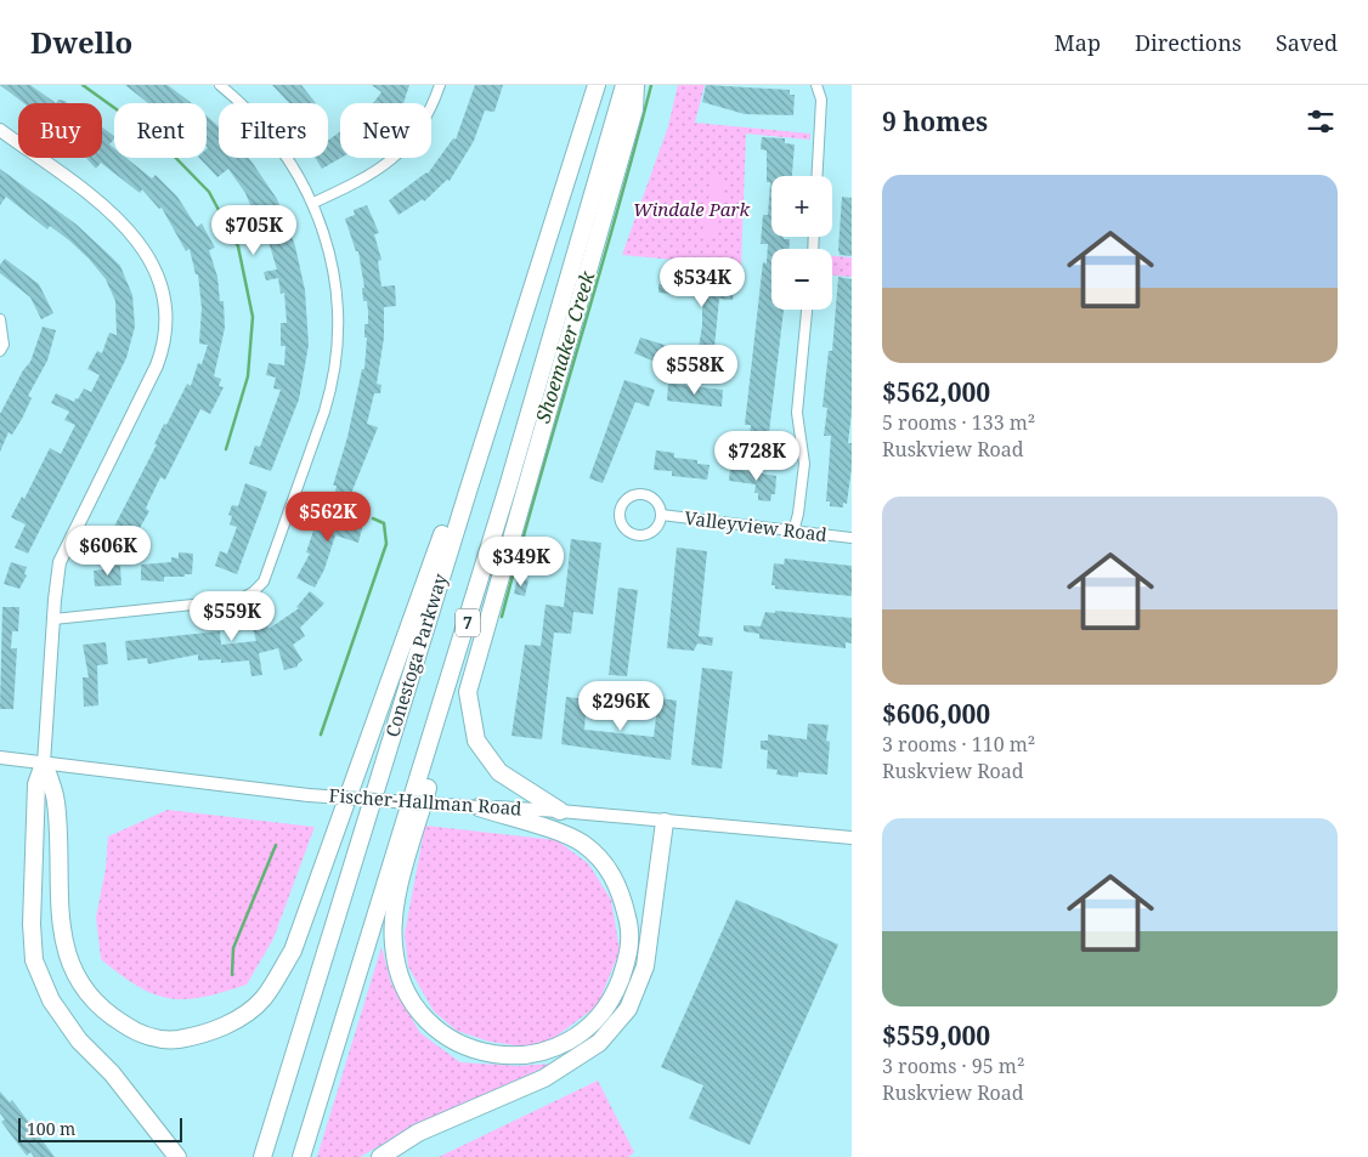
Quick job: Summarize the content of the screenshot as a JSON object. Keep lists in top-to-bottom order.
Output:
{
  "streets": {
    "highway": ["7", "Conestoga Parkway"],
    "main road": ["Fischer-Hallman Road"],
    "street": ["Valleyview Road"]
  },
  "water": ["Shoemaker Creek"],
  "parks": ["Windale Park"],
  "scale_bar": "100 m",
  "page": {
    "header": "Dwello",
    "nav": ["Map", "Directions", "Saved"],
    "heading": "9 homes",
    "chip": [
      "Buy",
      "Rent",
      "Filters",
      "New"
    ],
    "list": [
      {
        "name": "$562,000",
        "note": "5 rooms · 133 m² · Ruskview Road"
      },
      {
        "name": "$606,000",
        "note": "3 rooms · 110 m² · Ruskview Road"
      },
      {
        "name": "$559,000",
        "note": "3 rooms · 95 m² · Ruskview Road"
      }
    ],
    "map_buttons": ["+", "−"],
    "price": [
      "$705K",
      "$534K",
      "$558K",
      "$728K",
      "$562K",
      "$606K",
      "$349K",
      "$559K",
      "$296K"
    ],
    "scale": "100 m"
  }
}
